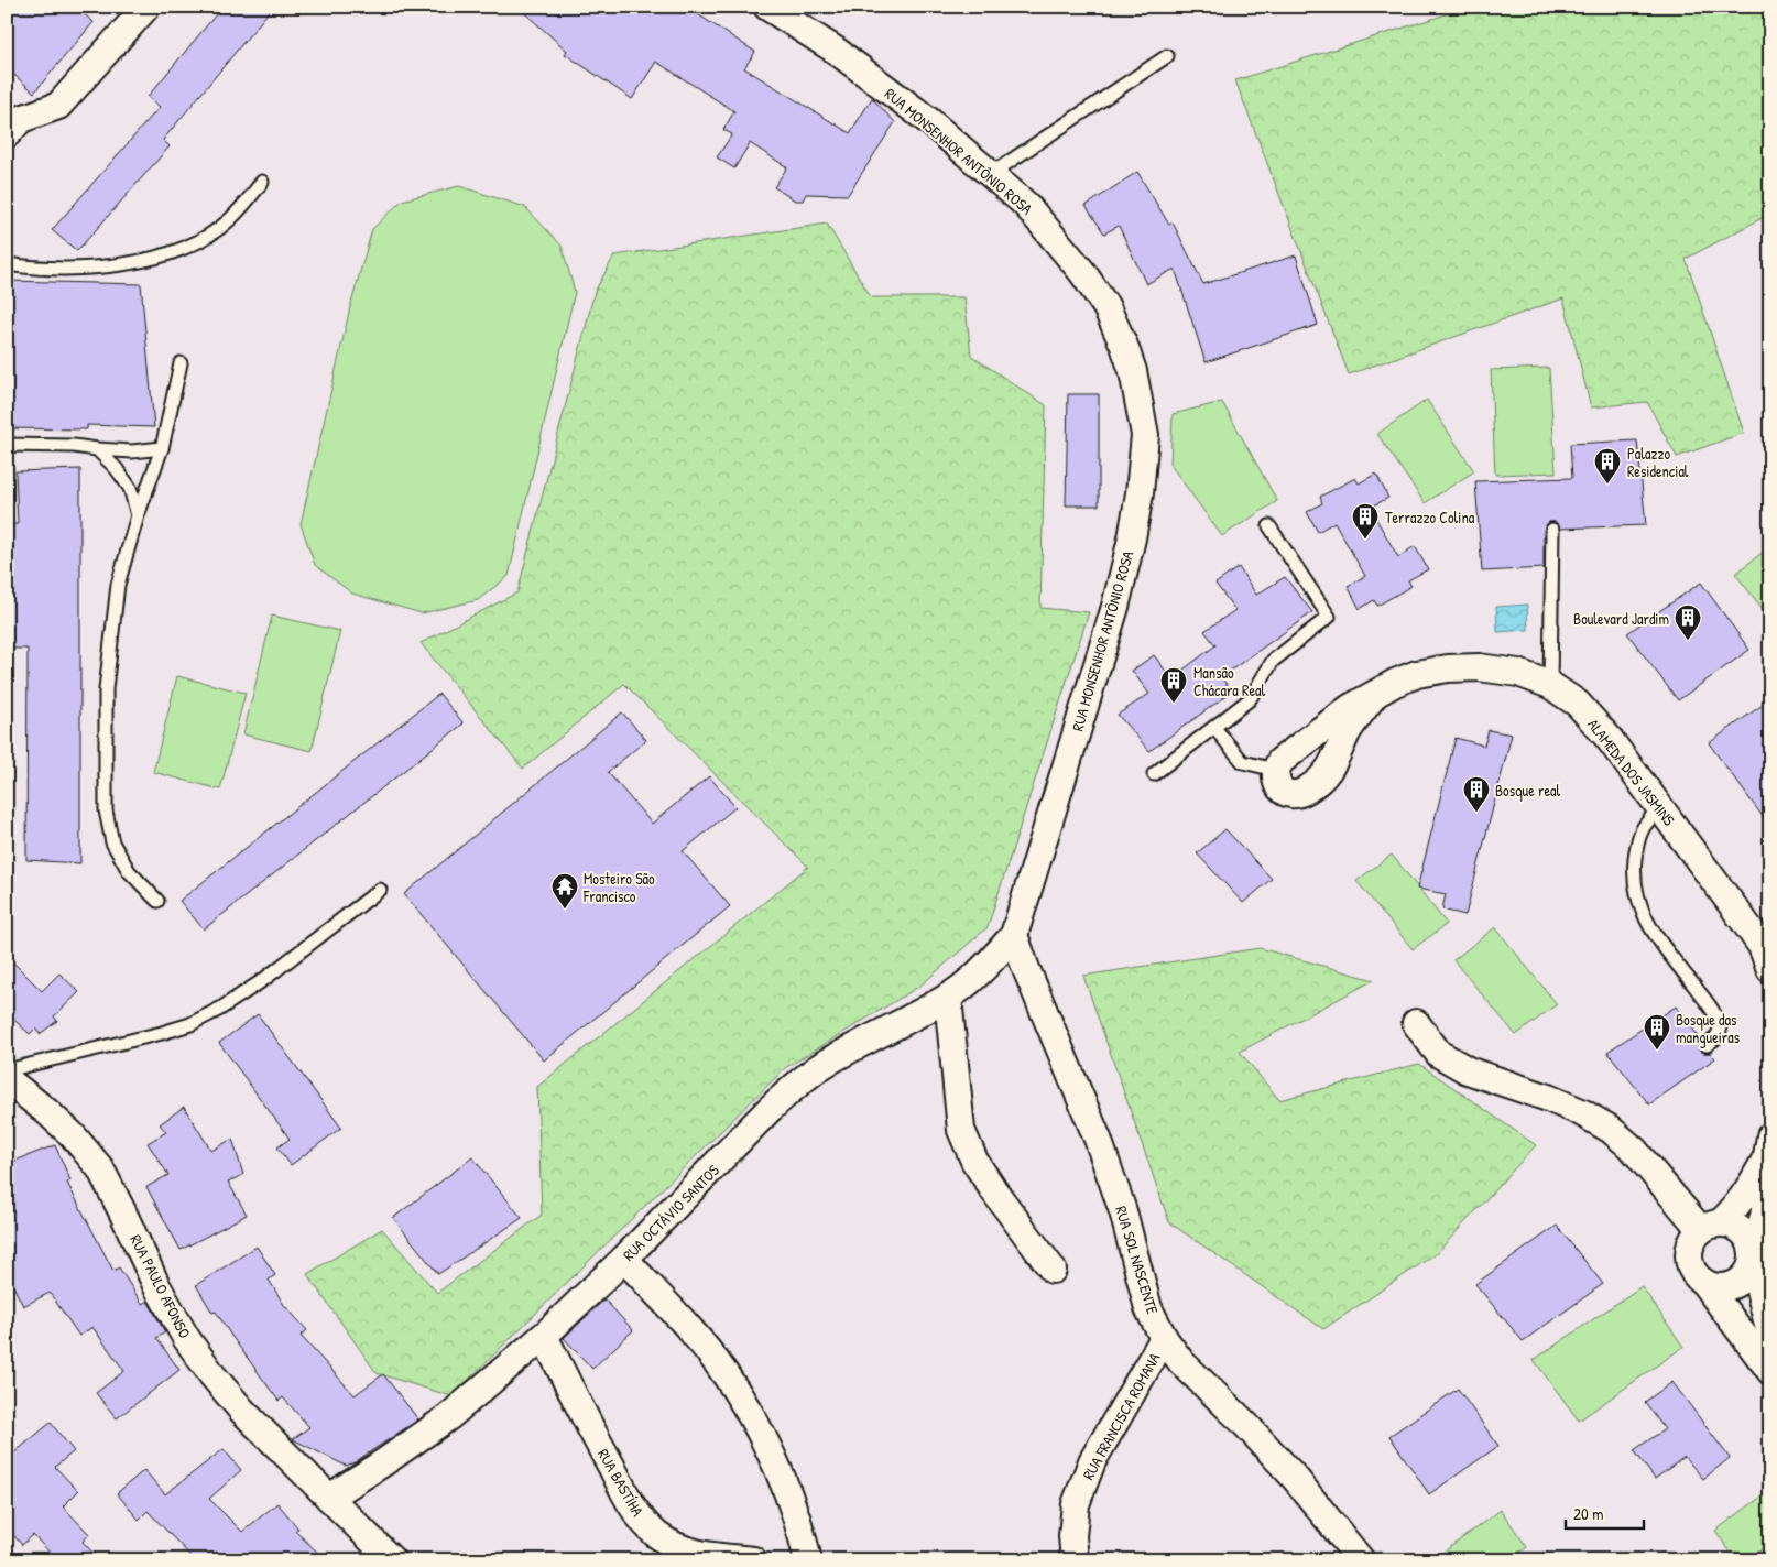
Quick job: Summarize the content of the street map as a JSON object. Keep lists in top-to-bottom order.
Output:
{
  "streets": {
    "street": [
      "RUA MONSENHOR ANTÔNIO ROSA",
      "ALAMEDA DOS JASMINS",
      "RUA OCTÁVIO SANTOS",
      "RUA SOL NASCENTE",
      "RUA PAULO AFONSO",
      "RUA FRANCISCA ROMANA",
      "RUA BASTÍHA"
    ]
  },
  "crossings": [
    ["RUA MONSENHOR ANTÔNIO ROSA", "RUA OCTÁVIO SANTOS"],
    ["RUA MONSENHOR ANTÔNIO ROSA", "RUA SOL NASCENTE"],
    ["RUA OCTÁVIO SANTOS", "RUA SOL NASCENTE"],
    ["RUA OCTÁVIO SANTOS", "RUA PAULO AFONSO"],
    ["RUA OCTÁVIO SANTOS", "RUA BASTÍHA"],
    ["RUA SOL NASCENTE", "RUA FRANCISCA ROMANA"]
  ],
  "places": {
    "building": [
      "Palazzo Residencial",
      "Terrazzo Colina",
      "Boulevard Jardim",
      "Mansão Chácara Real",
      "Bosque real",
      "Bosque das mangueiras"
    ],
    "temple": ["Mosteiro São Francisco"]
  },
  "scale_bar": "20 m"
}
